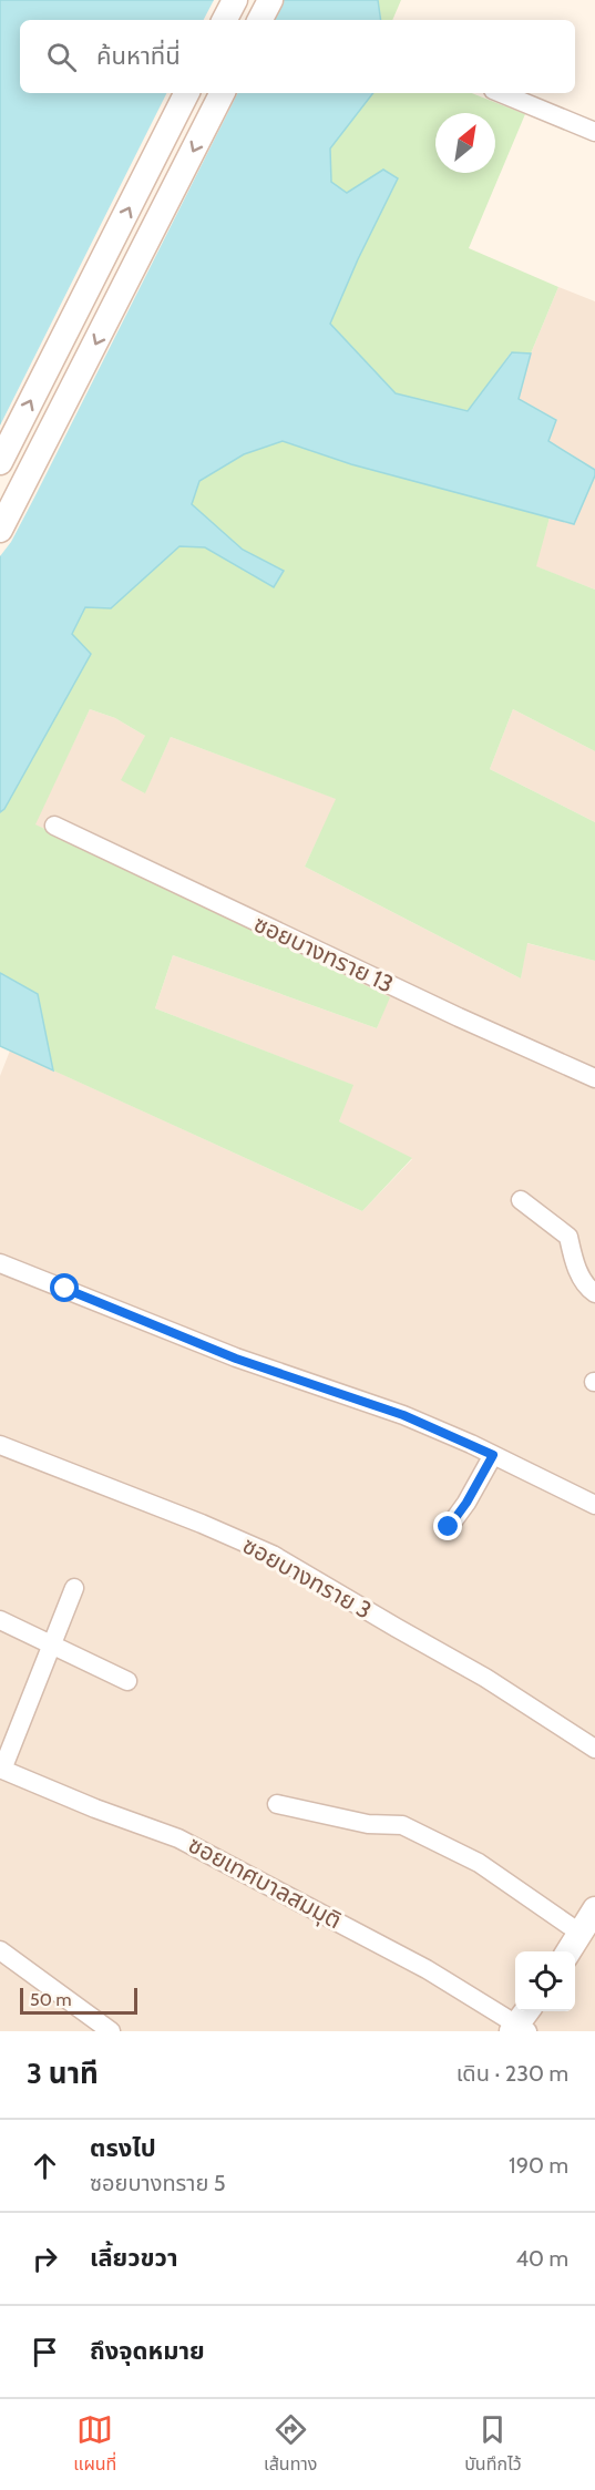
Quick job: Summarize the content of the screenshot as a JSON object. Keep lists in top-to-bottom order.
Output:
{
  "streets": {
    "street": ["ซอยบางทราย 13", "ซอยบางทราย 3", "ซอยเทศบาลสมมุติ"]
  },
  "scale_bar": "50 m",
  "north": "top right",
  "page": {
    "search": "ค้นหาที่นี่",
    "scale": "50 m",
    "heading": ["3 นาที", "เดิน · 230 m"],
    "list": [
      ["ตรงไป", "ซอยบางทราย 5", "190 m"],
      ["เลี้ยวขวา", "40 m"],
      "ถึงจุดหมาย"
    ],
    "nav": ["แผนที่", "เส้นทาง", "บันทึกไว้"]
  }
}
